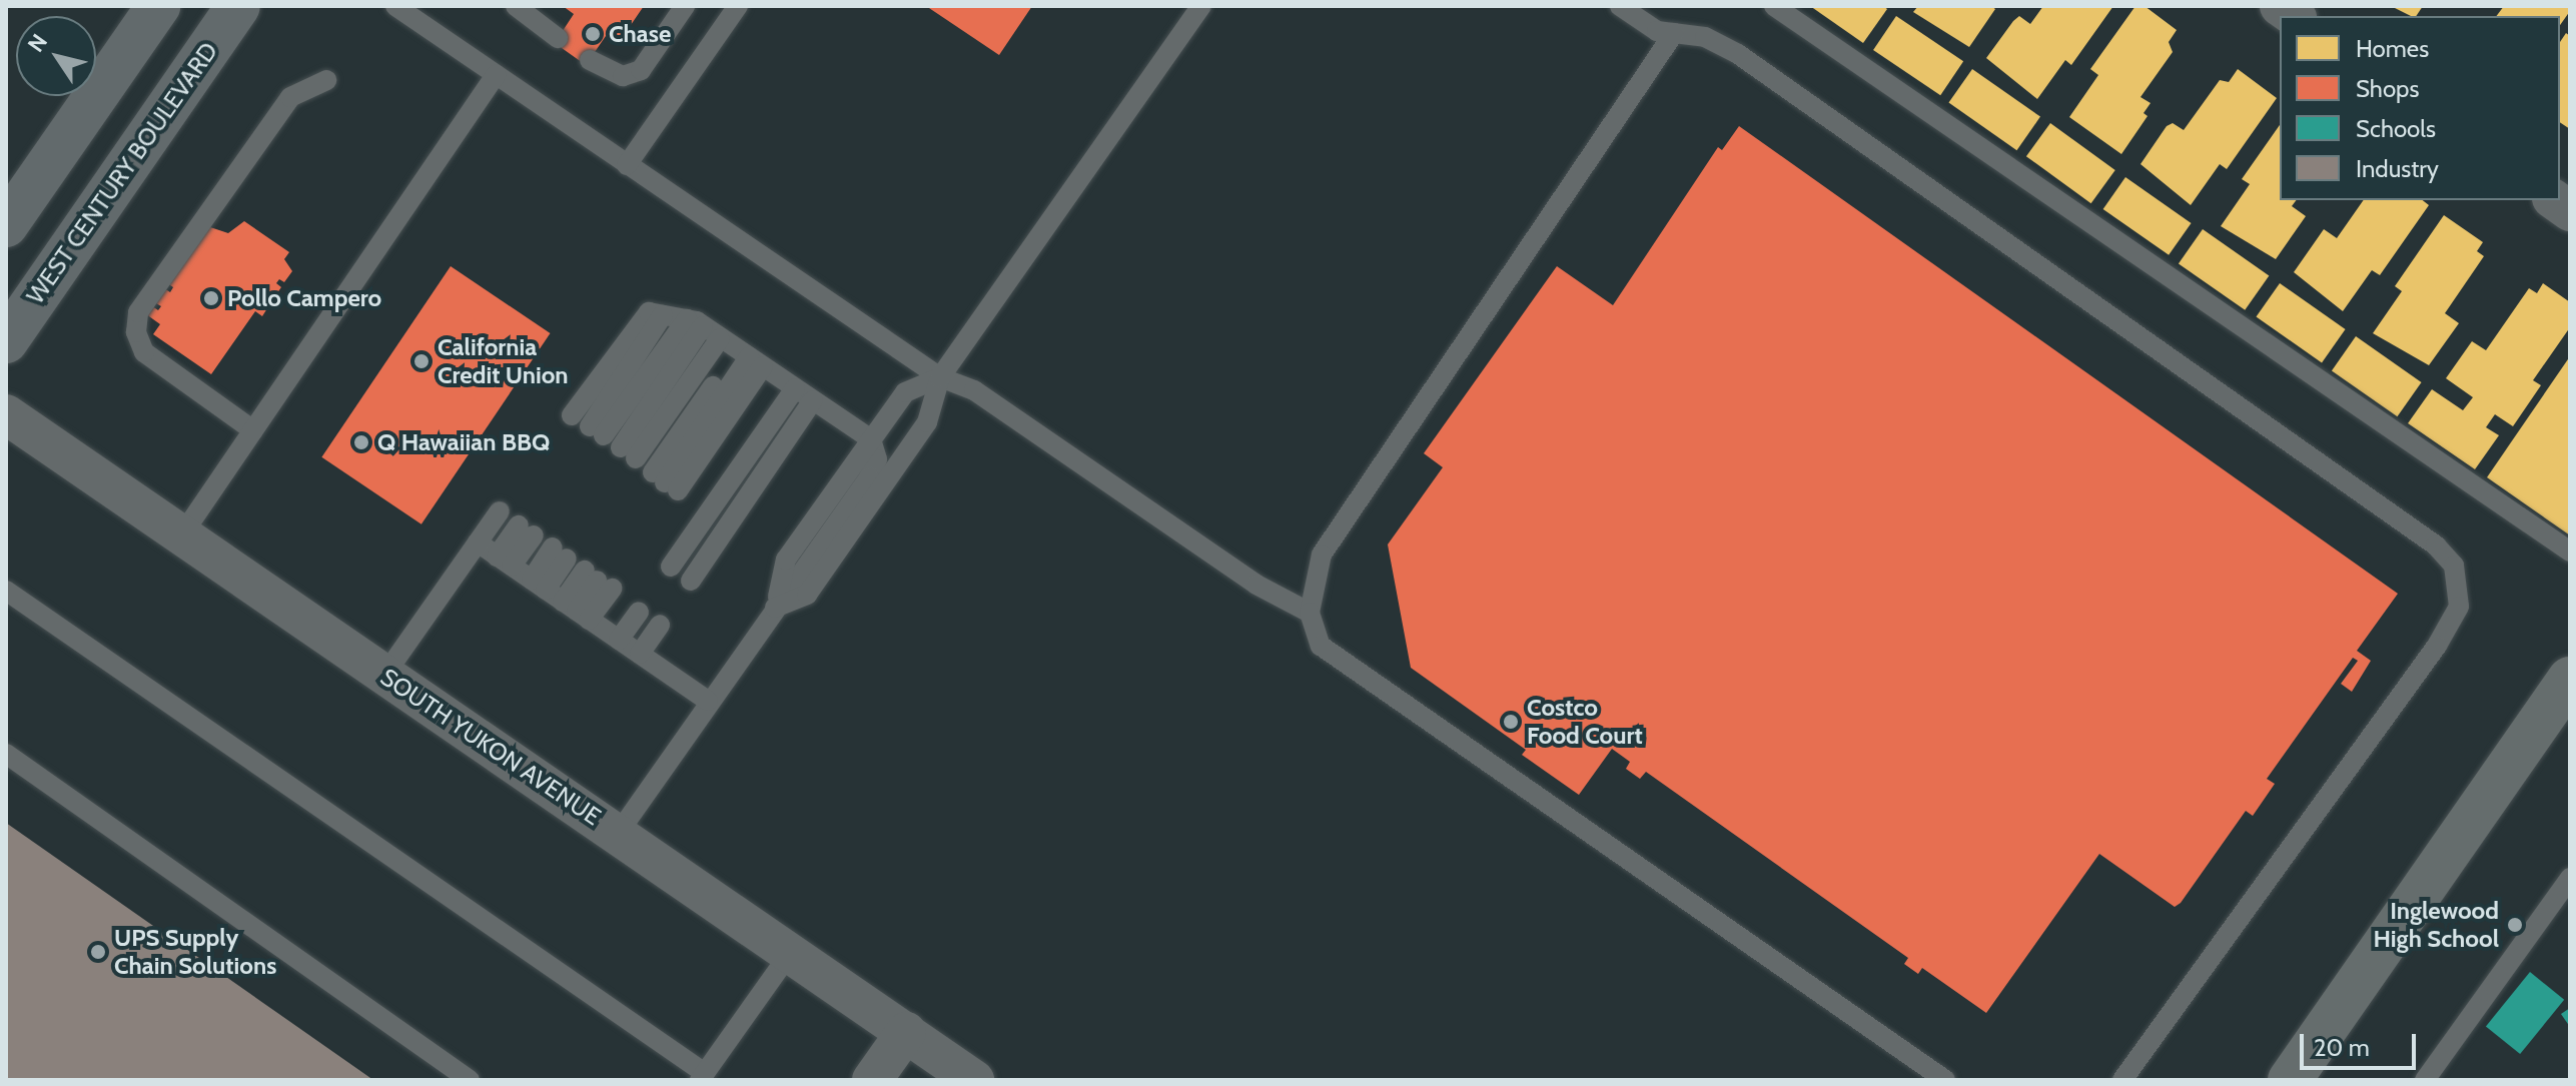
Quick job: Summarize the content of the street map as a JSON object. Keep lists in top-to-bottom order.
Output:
{
  "streets": {
    "main road": ["WEST CENTURY BOULEVARD"],
    "street": ["SOUTH YUKON AVENUE"]
  },
  "places": [
    "Chase",
    "Pollo Campero",
    "California Credit Union",
    "Q Hawaiian BBQ",
    "Costco Food Court",
    "Inglewood High School",
    "UPS Supply Chain Solutions"
  ],
  "legend": [
    "Homes",
    "Shops",
    "Schools",
    "Industry"
  ],
  "scale_bar": "20 m",
  "north": "top left"
}
